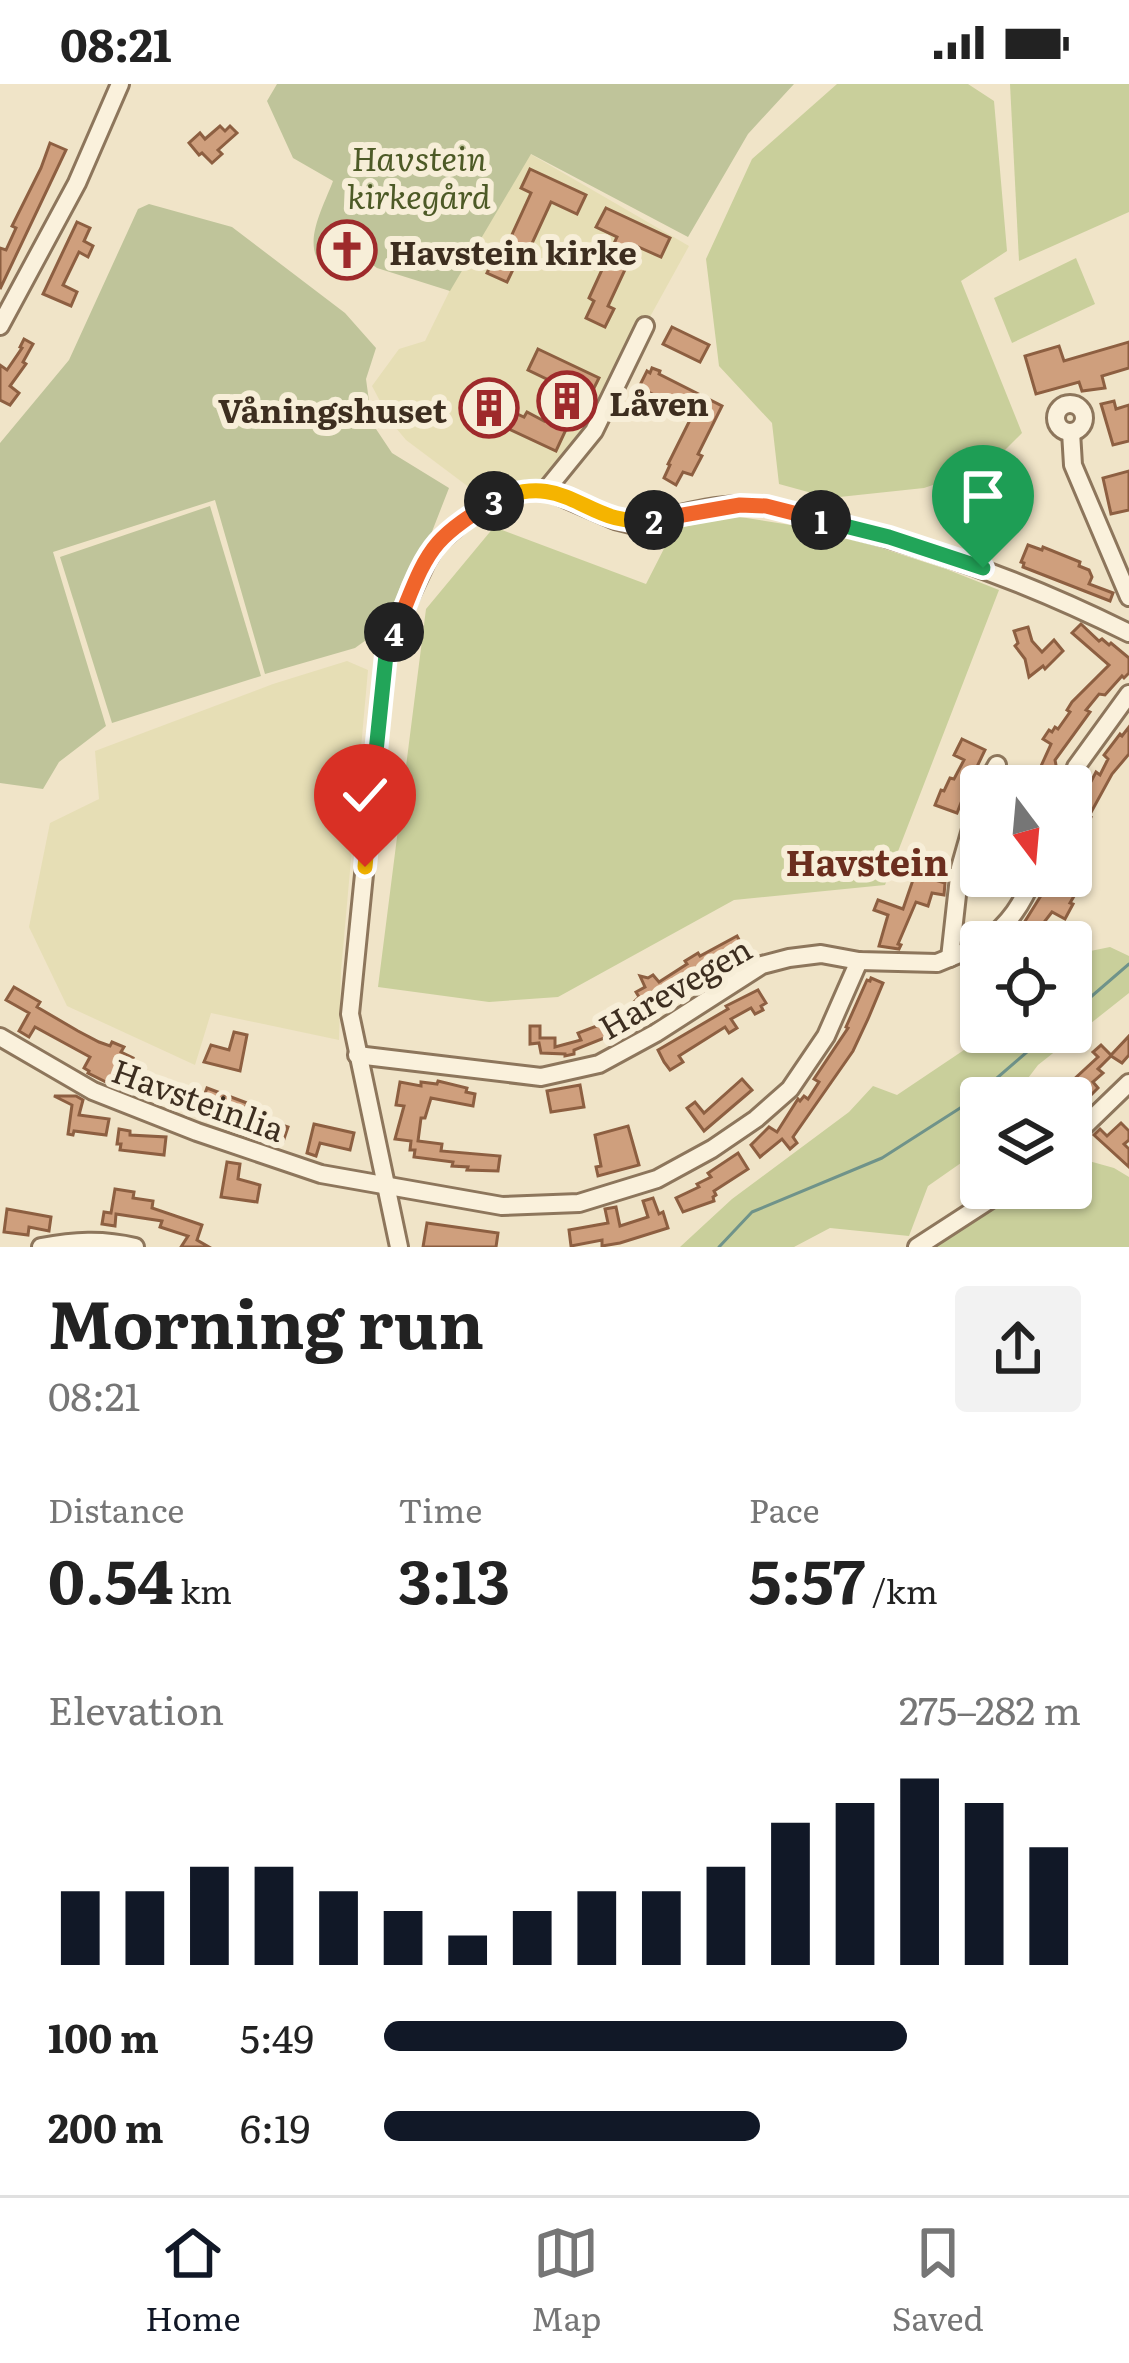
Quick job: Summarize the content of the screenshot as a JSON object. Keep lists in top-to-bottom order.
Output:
{
  "streets": {
    "street": ["Harevegen", "Havsteinlia"]
  },
  "crossings": [
    ["Harevegen", "Havsteinlia"]
  ],
  "districts": ["Havstein"],
  "parks": ["Havstein kirkegård"],
  "places": {
    "church": ["Havstein kirke"],
    "building": ["Låven", "Våningshuset"]
  },
  "north": "bottom",
  "page": {
    "status": "08:21",
    "pins": [
      "3",
      "1",
      "2",
      "4"
    ],
    "heading": ["Morning run", "08:21"],
    "stats": [
      ["Distance", "0.54 km"],
      ["Time", "3:13"],
      ["Pace", "5:57 /km"]
    ],
    "chart": ["Elevation", "275–282 m"],
    "list": [
      {
        "name": "100 m",
        "note": "5:49"
      },
      {
        "name": "200 m",
        "note": "6:19"
      }
    ],
    "tabs": ["Home", "Map", "Saved"]
  }
}
